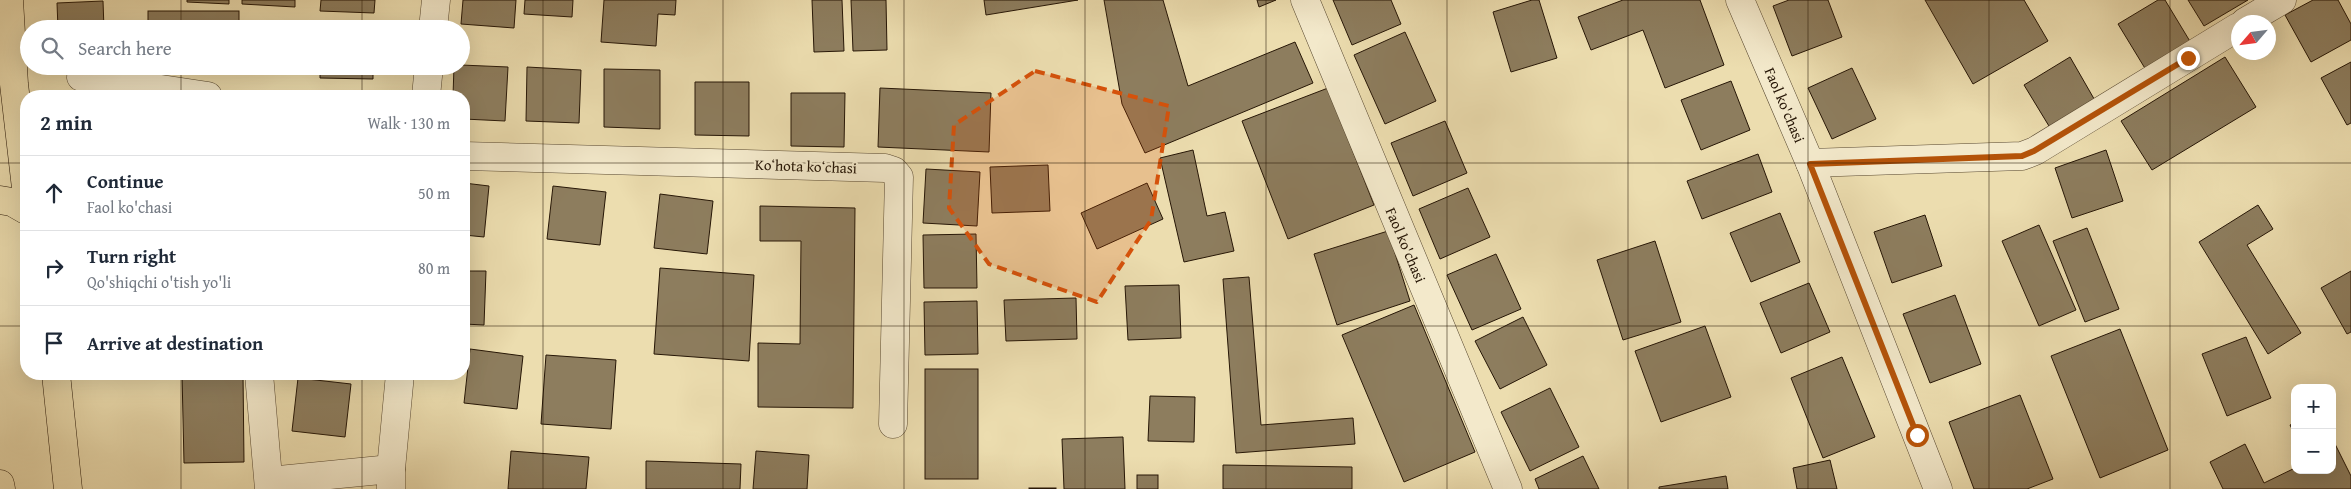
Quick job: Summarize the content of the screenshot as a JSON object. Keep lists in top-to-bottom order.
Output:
{
  "streets": {
    "street": ["Faol ko'chasi", "Koʻhota koʻchasi"]
  },
  "north": "bottom left",
  "page": {
    "search": "Search here",
    "heading": ["2 min", "Walk · 130 m"],
    "list": [
      ["Continue", "Faol ko'chasi", "50 m"],
      ["Turn right", "Qo'shiqchi o'tish yo'li", "80 m"],
      "Arrive at destination"
    ],
    "map_buttons": ["+", "−"]
  }
}
